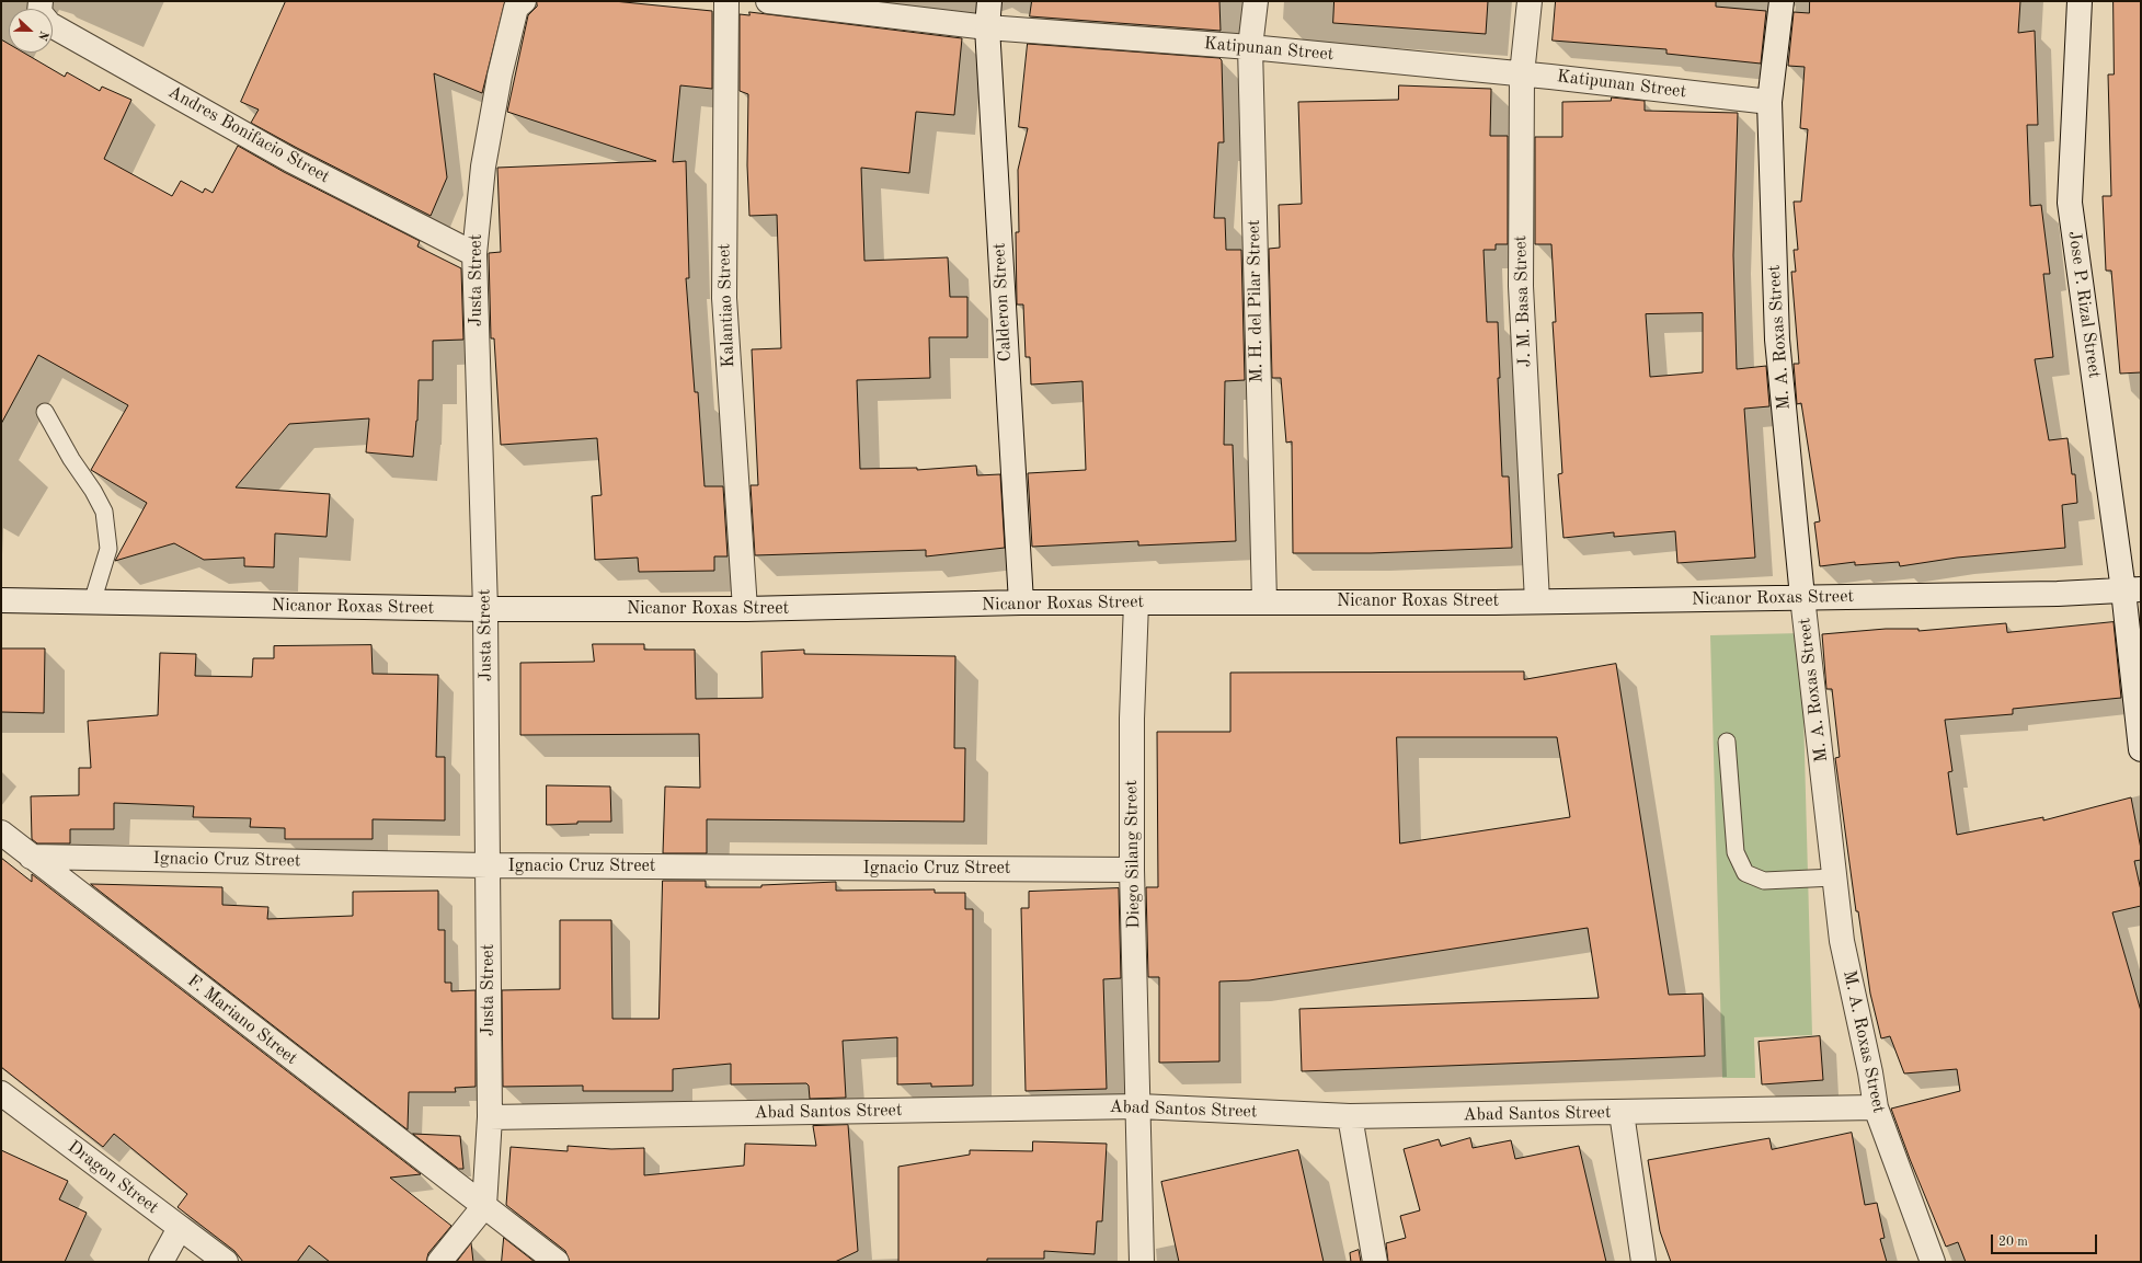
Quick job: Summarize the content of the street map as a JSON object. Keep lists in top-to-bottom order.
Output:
{
  "streets": {
    "street": [
      "Katipunan Street",
      "Andres Bonifacio Street",
      "Justa Street",
      "M. H. del Pilar Street",
      "J. M. Basa Street",
      "Calderon Street",
      "Jose P. Rizal Street",
      "Kalantiao Street",
      "M. A. Roxas Street",
      "Nicanor Roxas Street",
      "Diego Silang Street",
      "Ignacio Cruz Street",
      "F. Mariano Street",
      "Abad Santos Street",
      "Dragon Street"
    ]
  },
  "crossings": [
    ["Katipunan Street", "M. H. del Pilar Street"],
    ["Katipunan Street", "J. M. Basa Street"],
    ["Katipunan Street", "Calderon Street"],
    ["Katipunan Street", "M. A. Roxas Street"],
    ["Andres Bonifacio Street", "Justa Street"],
    ["Justa Street", "Nicanor Roxas Street"],
    ["Justa Street", "Ignacio Cruz Street"],
    ["Justa Street", "F. Mariano Street"],
    ["Justa Street", "Abad Santos Street"],
    ["M. H. del Pilar Street", "Nicanor Roxas Street"],
    ["J. M. Basa Street", "Nicanor Roxas Street"],
    ["Calderon Street", "Nicanor Roxas Street"],
    ["Jose P. Rizal Street", "Nicanor Roxas Street"],
    ["Kalantiao Street", "Nicanor Roxas Street"],
    ["M. A. Roxas Street", "Nicanor Roxas Street"],
    ["M. A. Roxas Street", "Abad Santos Street"],
    ["Nicanor Roxas Street", "Diego Silang Street"],
    ["Diego Silang Street", "Ignacio Cruz Street"],
    ["Diego Silang Street", "Abad Santos Street"],
    ["Ignacio Cruz Street", "F. Mariano Street"]
  ],
  "scale_bar": "20 m",
  "north": "right"
}
